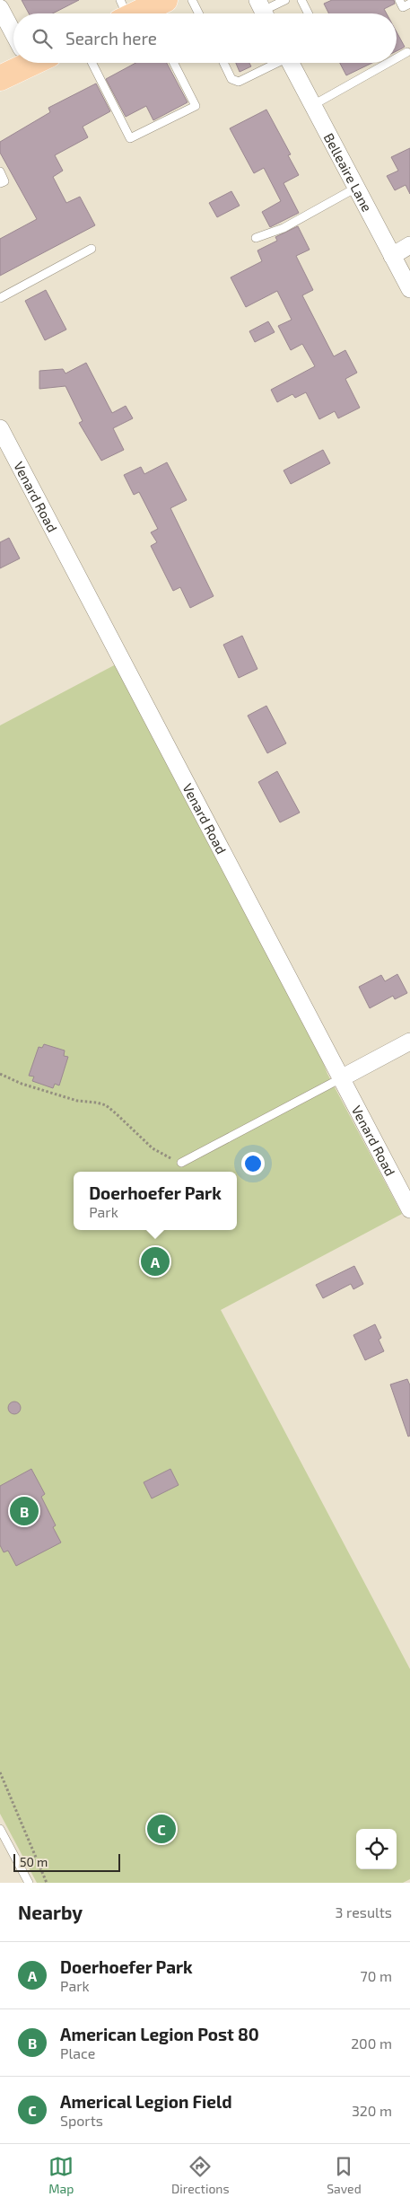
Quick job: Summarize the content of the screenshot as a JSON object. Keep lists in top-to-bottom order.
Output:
{
  "streets": {
    "street": ["Belleaire Lane", "Venard Road"]
  },
  "scale_bar": "50 m",
  "page": {
    "search": "Search here",
    "popup": ["Doerhoefer Park", "Park"],
    "pins": ["A", "B", "C"],
    "scale": "50 m",
    "heading": ["Nearby", "3 results"],
    "list": [
      {
        "mark": "A",
        "name": "Doerhoefer Park",
        "note": "Park",
        "value": "70 m"
      },
      {
        "mark": "B",
        "name": "American Legion Post 80",
        "note": "Place",
        "value": "200 m"
      },
      {
        "mark": "C",
        "name": "Americal Legion Field",
        "note": "Sports",
        "value": "320 m"
      }
    ],
    "nav": ["Map", "Directions", "Saved"]
  }
}
